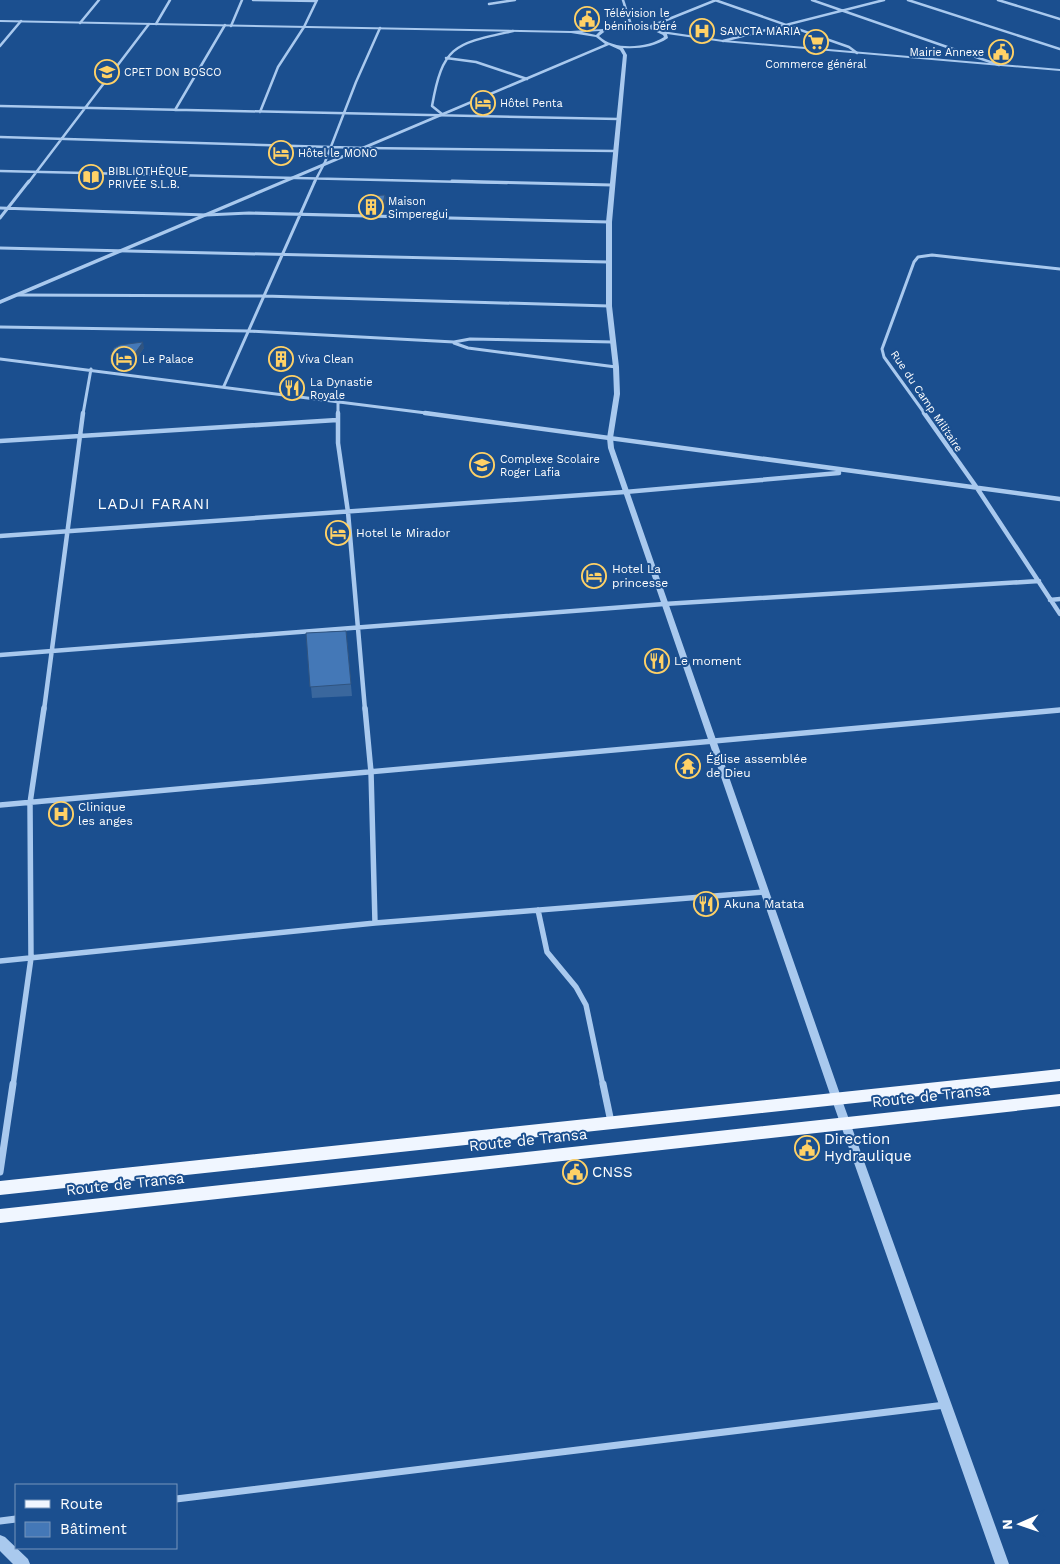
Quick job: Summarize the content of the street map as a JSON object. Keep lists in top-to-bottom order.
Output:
{
  "streets": {
    "main road": ["Route de Transa"],
    "street": ["Rue du Camp Militaire"]
  },
  "districts": ["LADJI FARANI"],
  "places": {
    "public building": [
      "Télévision le béninois béré",
      "Mairie Annexe",
      "Direction Hydraulique",
      "CNSS"
    ],
    "hospital": ["SANCTA MARIA", "Clinique les anges"],
    "supermarket": ["Commerce général"],
    "school or university": ["CPET DON BOSCO", "Complexe Scolaire Roger Lafia"],
    "hotel": [
      "Hôtel Penta",
      "Hôtel le MONO",
      "Le Palace",
      "Hotel le Mirador",
      "Hotel La princesse"
    ],
    "library": ["BIBLIOTHÈQUE PRIVÉE S.L.B."],
    "building": ["Maison Simperegui", "Viva Clean"],
    "restaurant": ["La Dynastie Royale", "Le moment", "Akuna Matata"],
    "temple": ["Église assemblée de Dieu"]
  },
  "legend": ["Route", "Bâtiment"],
  "north": "left"
}
